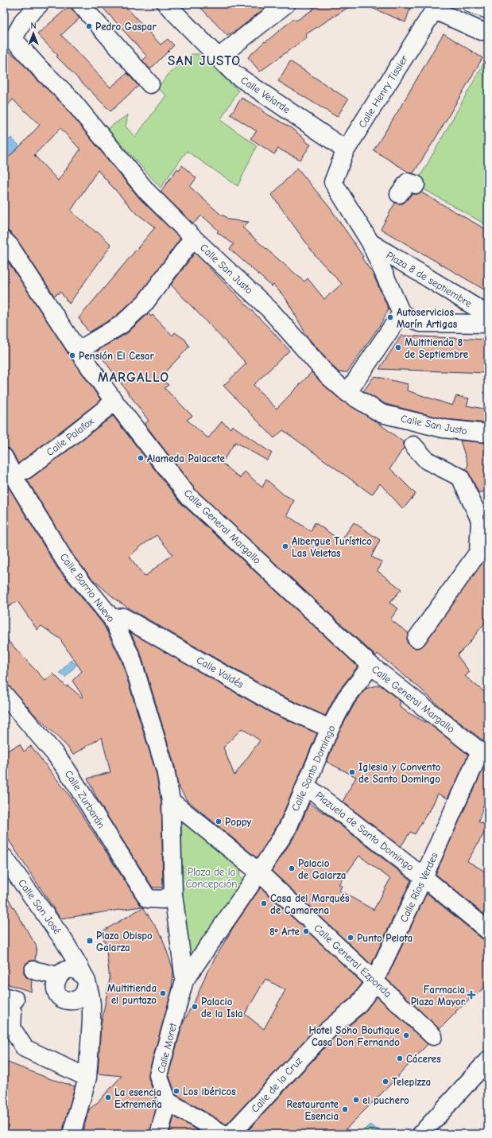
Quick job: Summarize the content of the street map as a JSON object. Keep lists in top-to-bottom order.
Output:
{
  "streets": {
    "street": [
      "Calle Henry Tissier",
      "Calle Velarde",
      "Calle San Justo",
      "Plaza 8 de septiembre",
      "Calle Palafox",
      "Calle General Margallo",
      "Calle Barrio Nuevo",
      "Calle Valdés",
      "Calle Santo Domingo",
      "Calle Zurbarán",
      "Plazuela de Santo Domingo",
      "Calle Ríos Verdes",
      "Calle San José",
      "Calle General Ezponda",
      "Calle Moret",
      "Calle de la Cruz"
    ]
  },
  "crossings": [
    ["Calle Henry Tissier", "Calle Velarde"],
    ["Calle Henry Tissier", "Plaza 8 de septiembre"],
    ["Calle Palafox", "Calle General Margallo"],
    ["Calle General Margallo", "Calle Santo Domingo"],
    ["Calle General Margallo", "Calle Ríos Verdes"],
    ["Calle Barrio Nuevo", "Calle Valdés"],
    ["Calle Valdés", "Calle Santo Domingo"],
    ["Calle Santo Domingo", "Plazuela de Santo Domingo"],
    ["Calle Santo Domingo", "Calle General Ezponda"],
    ["Plazuela de Santo Domingo", "Calle Ríos Verdes"],
    ["Calle Ríos Verdes", "Calle General Ezponda"],
    ["Calle Ríos Verdes", "Calle de la Cruz"],
    ["Calle General Ezponda", "Calle de la Cruz"]
  ],
  "districts": ["SAN JUSTO", "MARGALLO"],
  "parks": ["Plaza de la Concepción"],
  "places": {
    "other": [
      "Pedro Gaspar",
      "Autoservicios Marín Artigas",
      "Multitienda 8 de Septiembre",
      "Pensión El Cesar",
      "Alameda Palacete",
      "Albergue Turístico Las Veletas",
      "Iglesia y Convento de Santo Domingo",
      "Poppy",
      "Palacio de Galarza",
      "Casa del Marqués de Camarena",
      "8º Arte",
      "Punto Pelota",
      "Multitienda el puntazo",
      "Palacio de la Isla",
      "Hotel Soho Boutique Casa Don Fernando",
      "Cáceres",
      "Telepizza",
      "Los ibéricos",
      "La esencia Extremeña",
      "el puchero",
      "Restaurante Esencia"
    ],
    "transit": ["Plaza Obispo Galarza"],
    "health": ["Farmacia Plaza Mayor"]
  },
  "north": "top"
}
